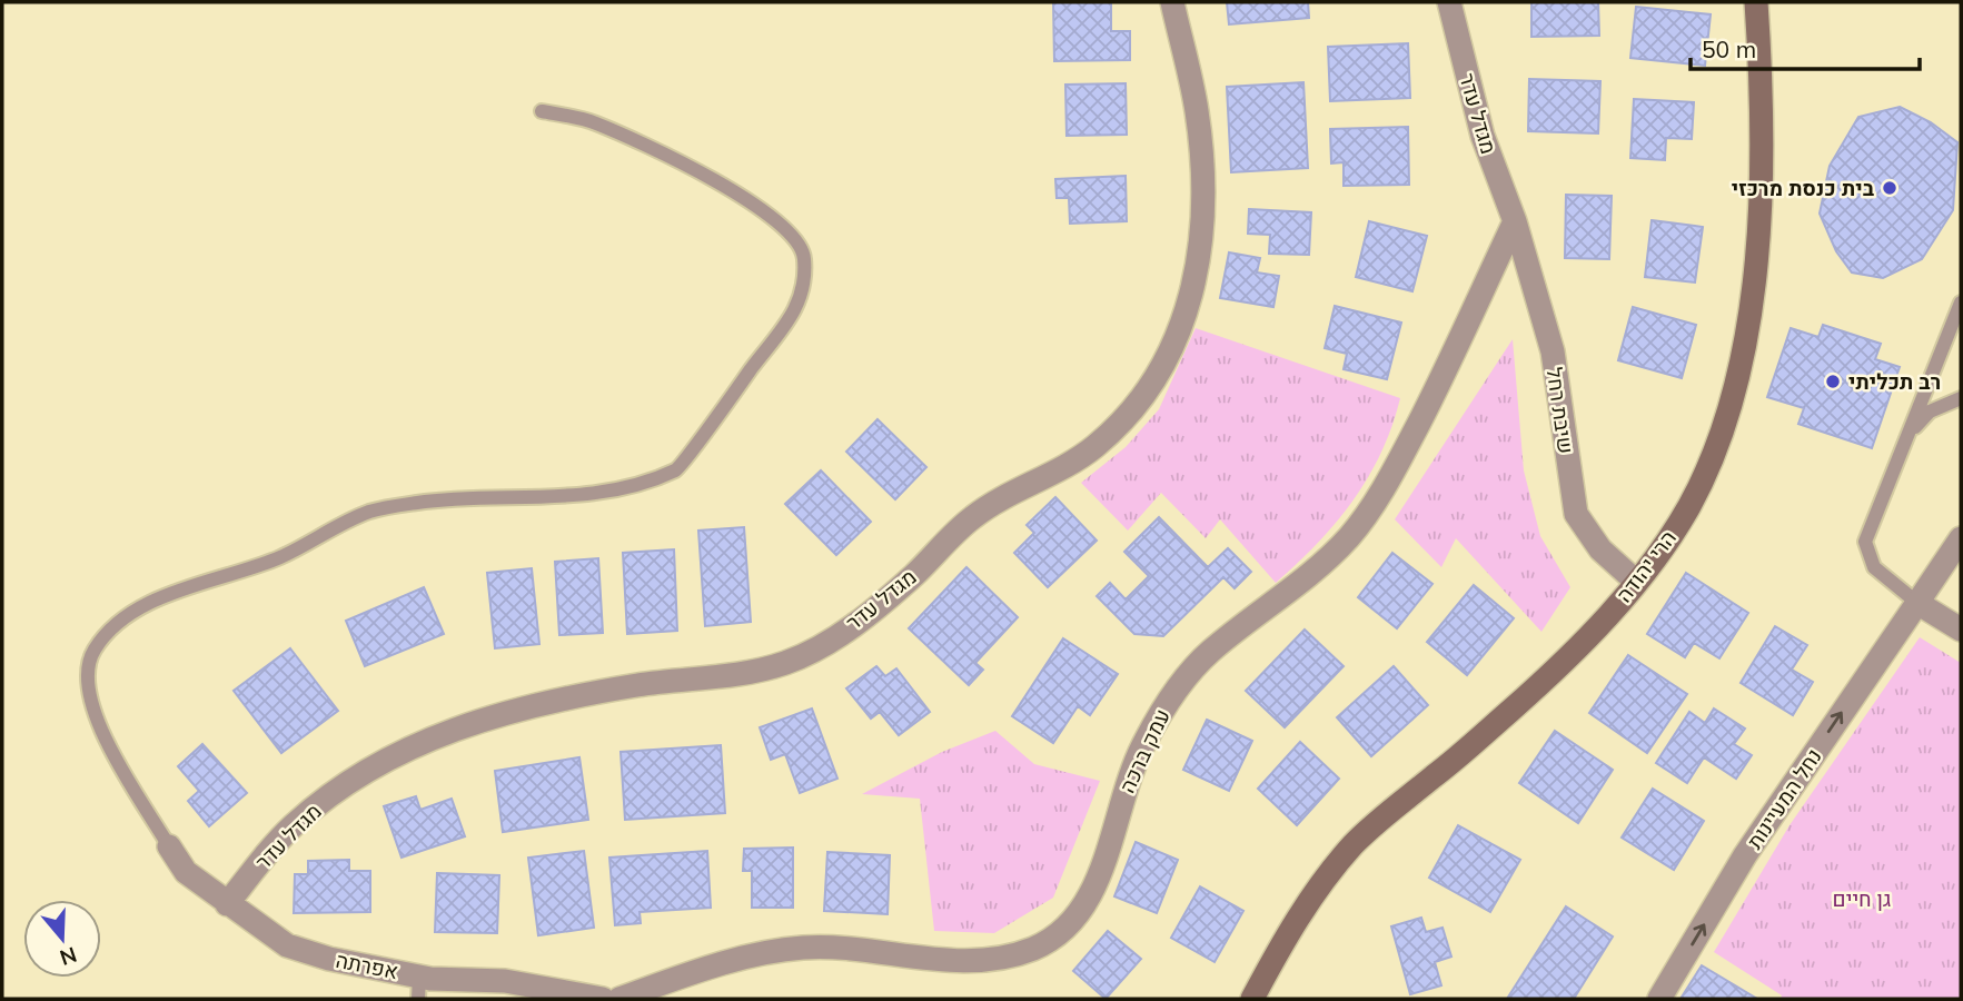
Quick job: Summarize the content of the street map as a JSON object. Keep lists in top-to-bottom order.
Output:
{
  "streets": {
    "street": [
      "מגדל עדר",
      "שיבת רחל",
      "הרי יהודה",
      "עמק ברכה",
      "נחל המעיינות",
      "אפרתה"
    ]
  },
  "crossings": [
    ["מגדל עדר", "שיבת רחל"],
    ["מגדל עדר", "עמק ברכה"],
    ["מגדל עדר", "אפרתה"],
    ["שיבת רחל", "הרי יהודה"],
    ["שיבת רחל", "עמק ברכה"]
  ],
  "one_way": ["נחל המעיינות"],
  "parks": ["גן חיים"],
  "places": ["בית כנסת מרכזי", "רב תכליתי"],
  "scale_bar": "50 m",
  "north": "bottom"
}
